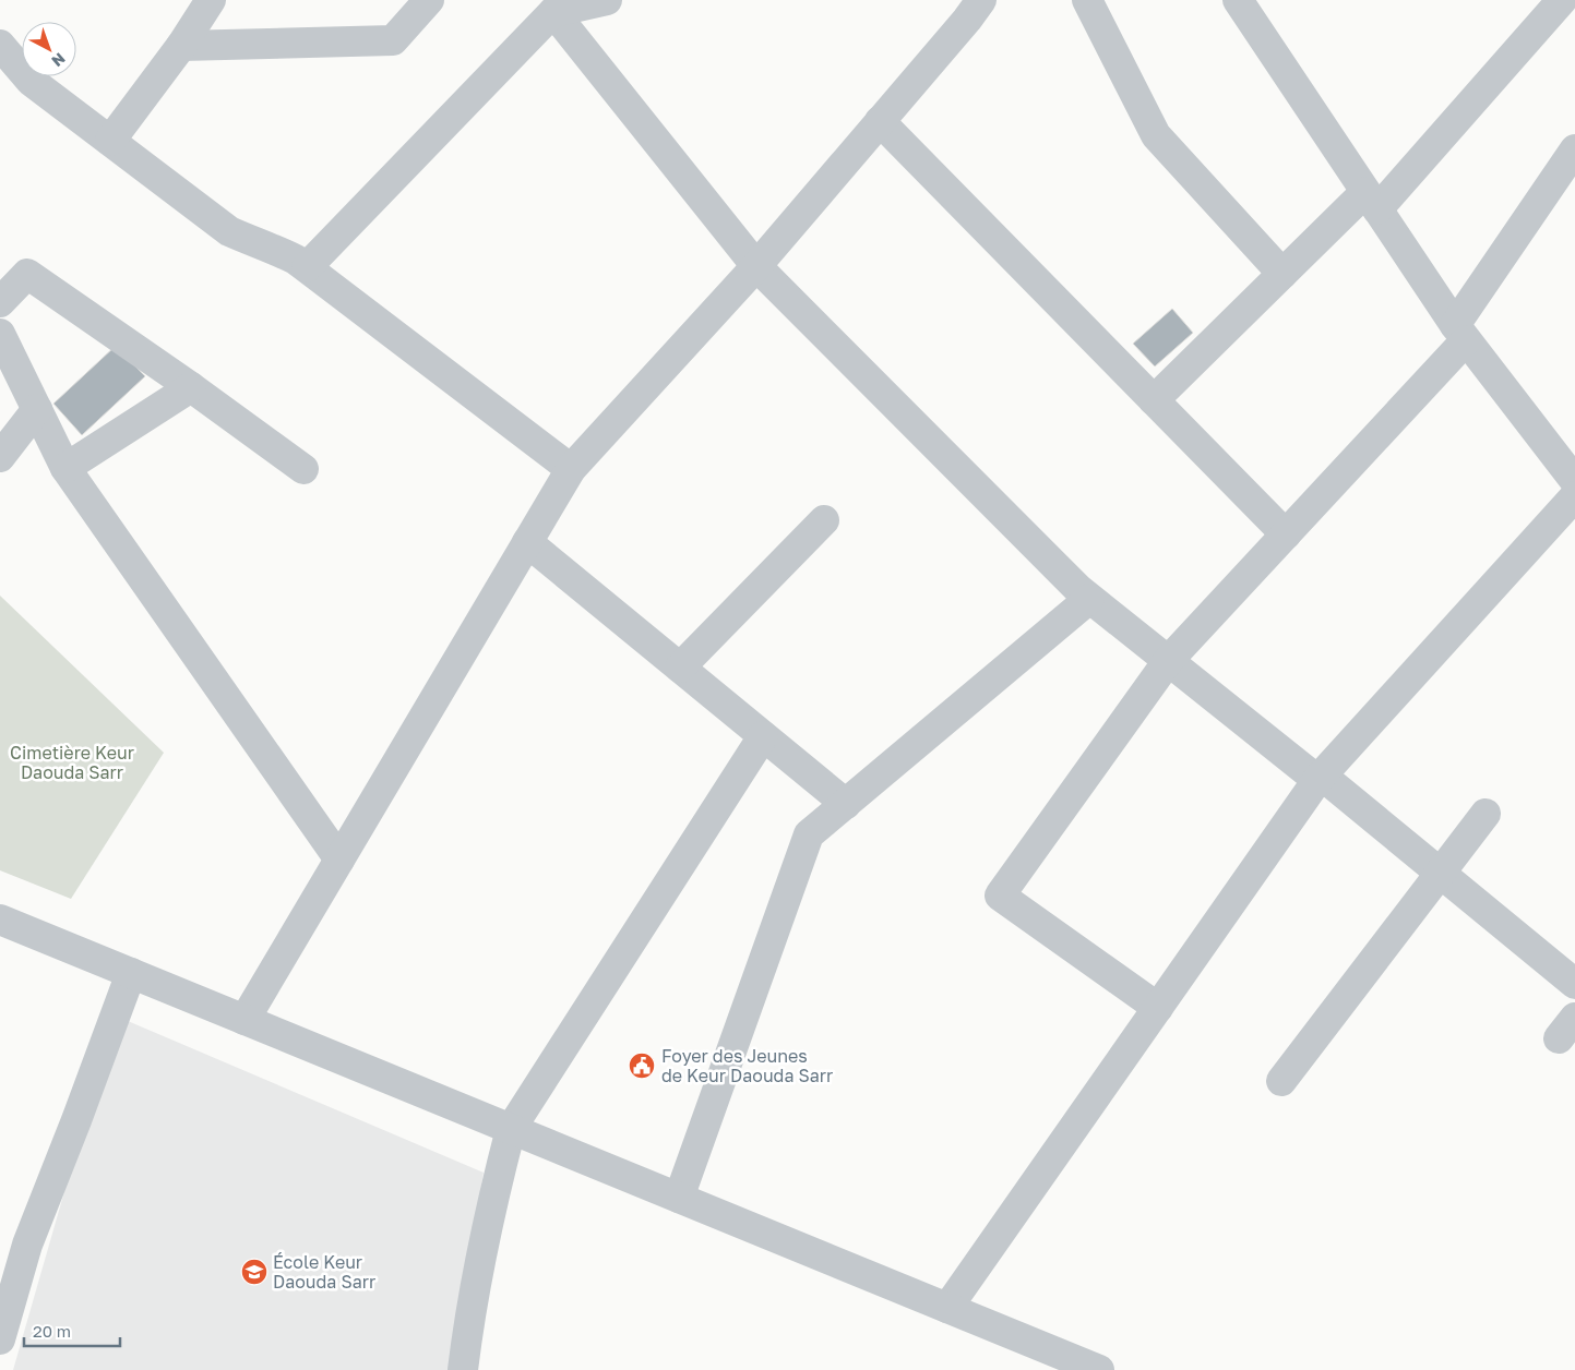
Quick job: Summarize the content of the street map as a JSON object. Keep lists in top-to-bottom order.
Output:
{
  "parks": ["Cimetière Keur Daouda Sarr"],
  "places": {
    "public building": ["Foyer des Jeunes de Keur Daouda Sarr"],
    "school or university": ["École Keur Daouda Sarr"]
  },
  "scale_bar": "20 m",
  "north": "bottom right"
}
